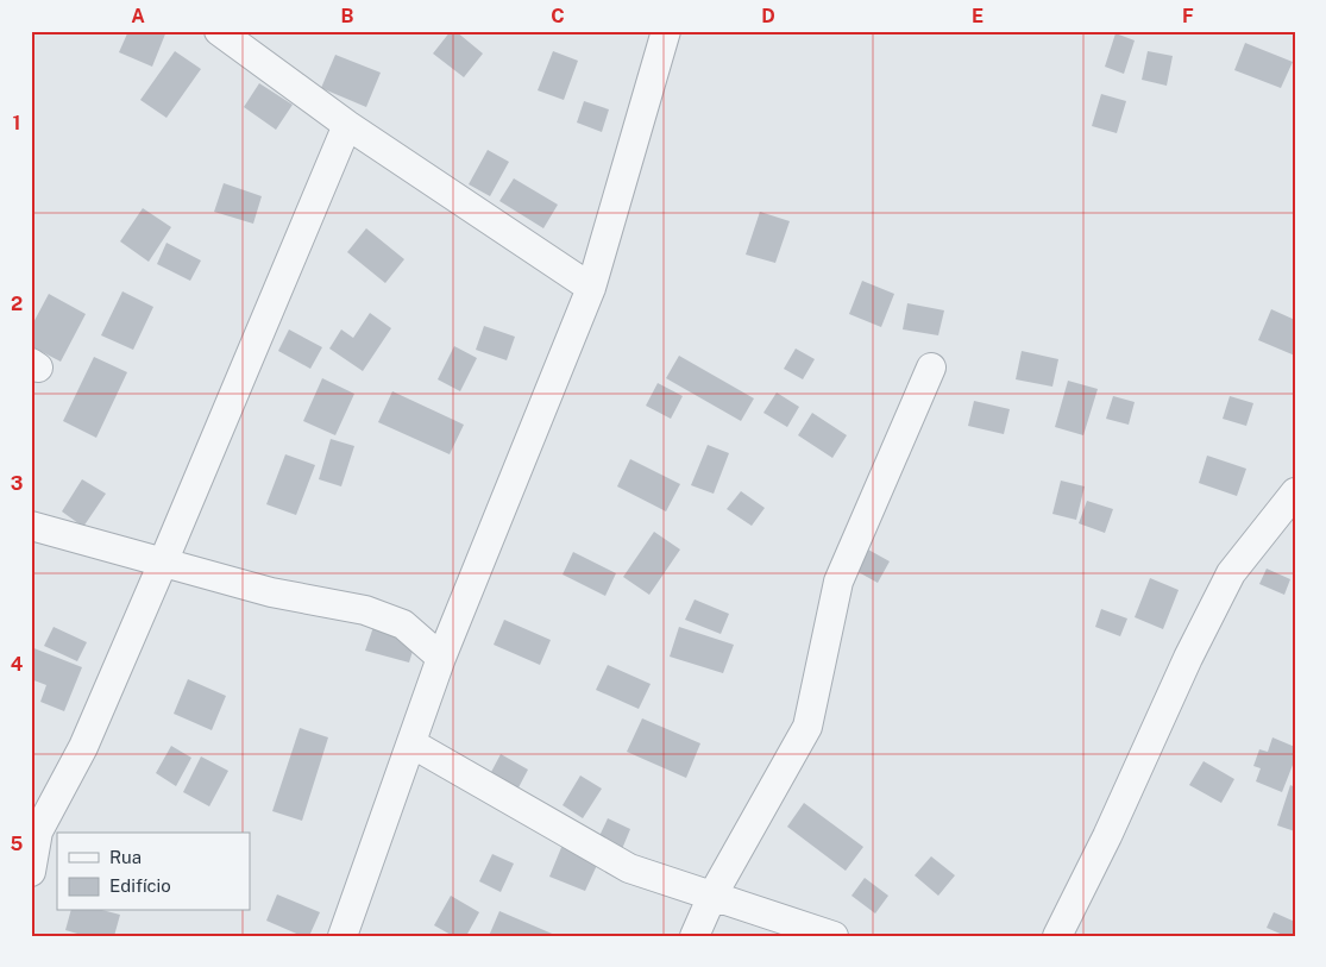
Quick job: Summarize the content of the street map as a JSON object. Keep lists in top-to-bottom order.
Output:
{
  "legend": ["Rua", "Edifício"],
  "grid": {
    "columns": [
      "A",
      "B",
      "C",
      "D",
      "E",
      "F"
    ],
    "rows": [
      "1",
      "2",
      "3",
      "4",
      "5"
    ]
  }
}
